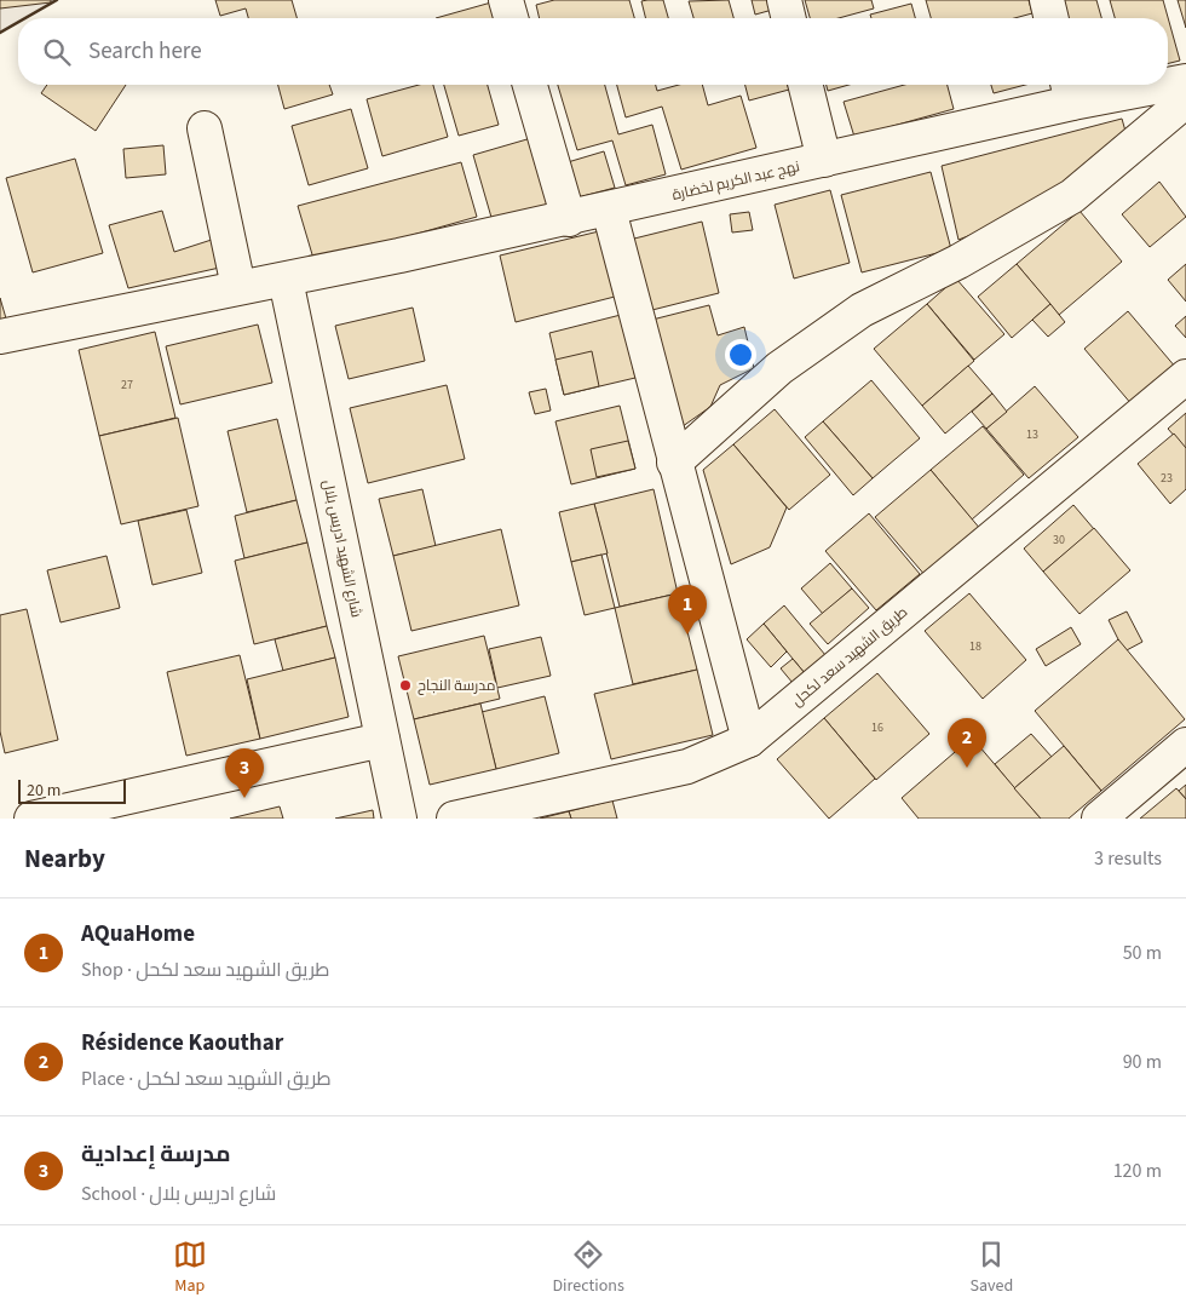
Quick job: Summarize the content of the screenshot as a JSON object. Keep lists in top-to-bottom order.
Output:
{
  "streets": {
    "main road": ["نهج عبد الكريم لخضارة", "شارع الشهيد ادريس بلال", "طريق الشهيد سعد لكحل"]
  },
  "crossings": [
    ["نهج عبد الكريم لخضارة", "شارع الشهيد ادريس بلال"]
  ],
  "places": ["مدرسة النجاح"],
  "house_numbers": [
    "27",
    "13",
    "23",
    "30",
    "18",
    "16"
  ],
  "scale_bar": "20 m",
  "page": {
    "search": "Search here",
    "pins": ["1", "2", "3"],
    "scale": "20 m",
    "heading": ["Nearby", "3 results"],
    "list": [
      {
        "mark": "1",
        "name": "AQuaHome",
        "note": "Shop · طريق الشهيد سعد لكحل",
        "value": "50 m"
      },
      {
        "mark": "2",
        "name": "Résidence Kaouthar",
        "note": "Place · طريق الشهيد سعد لكحل",
        "value": "90 m"
      },
      {
        "mark": "3",
        "name": "مدرسة إعدادية",
        "note": "School · شارع ادريس بلال",
        "value": "120 m"
      }
    ],
    "nav": ["Map", "Directions", "Saved"]
  }
}
